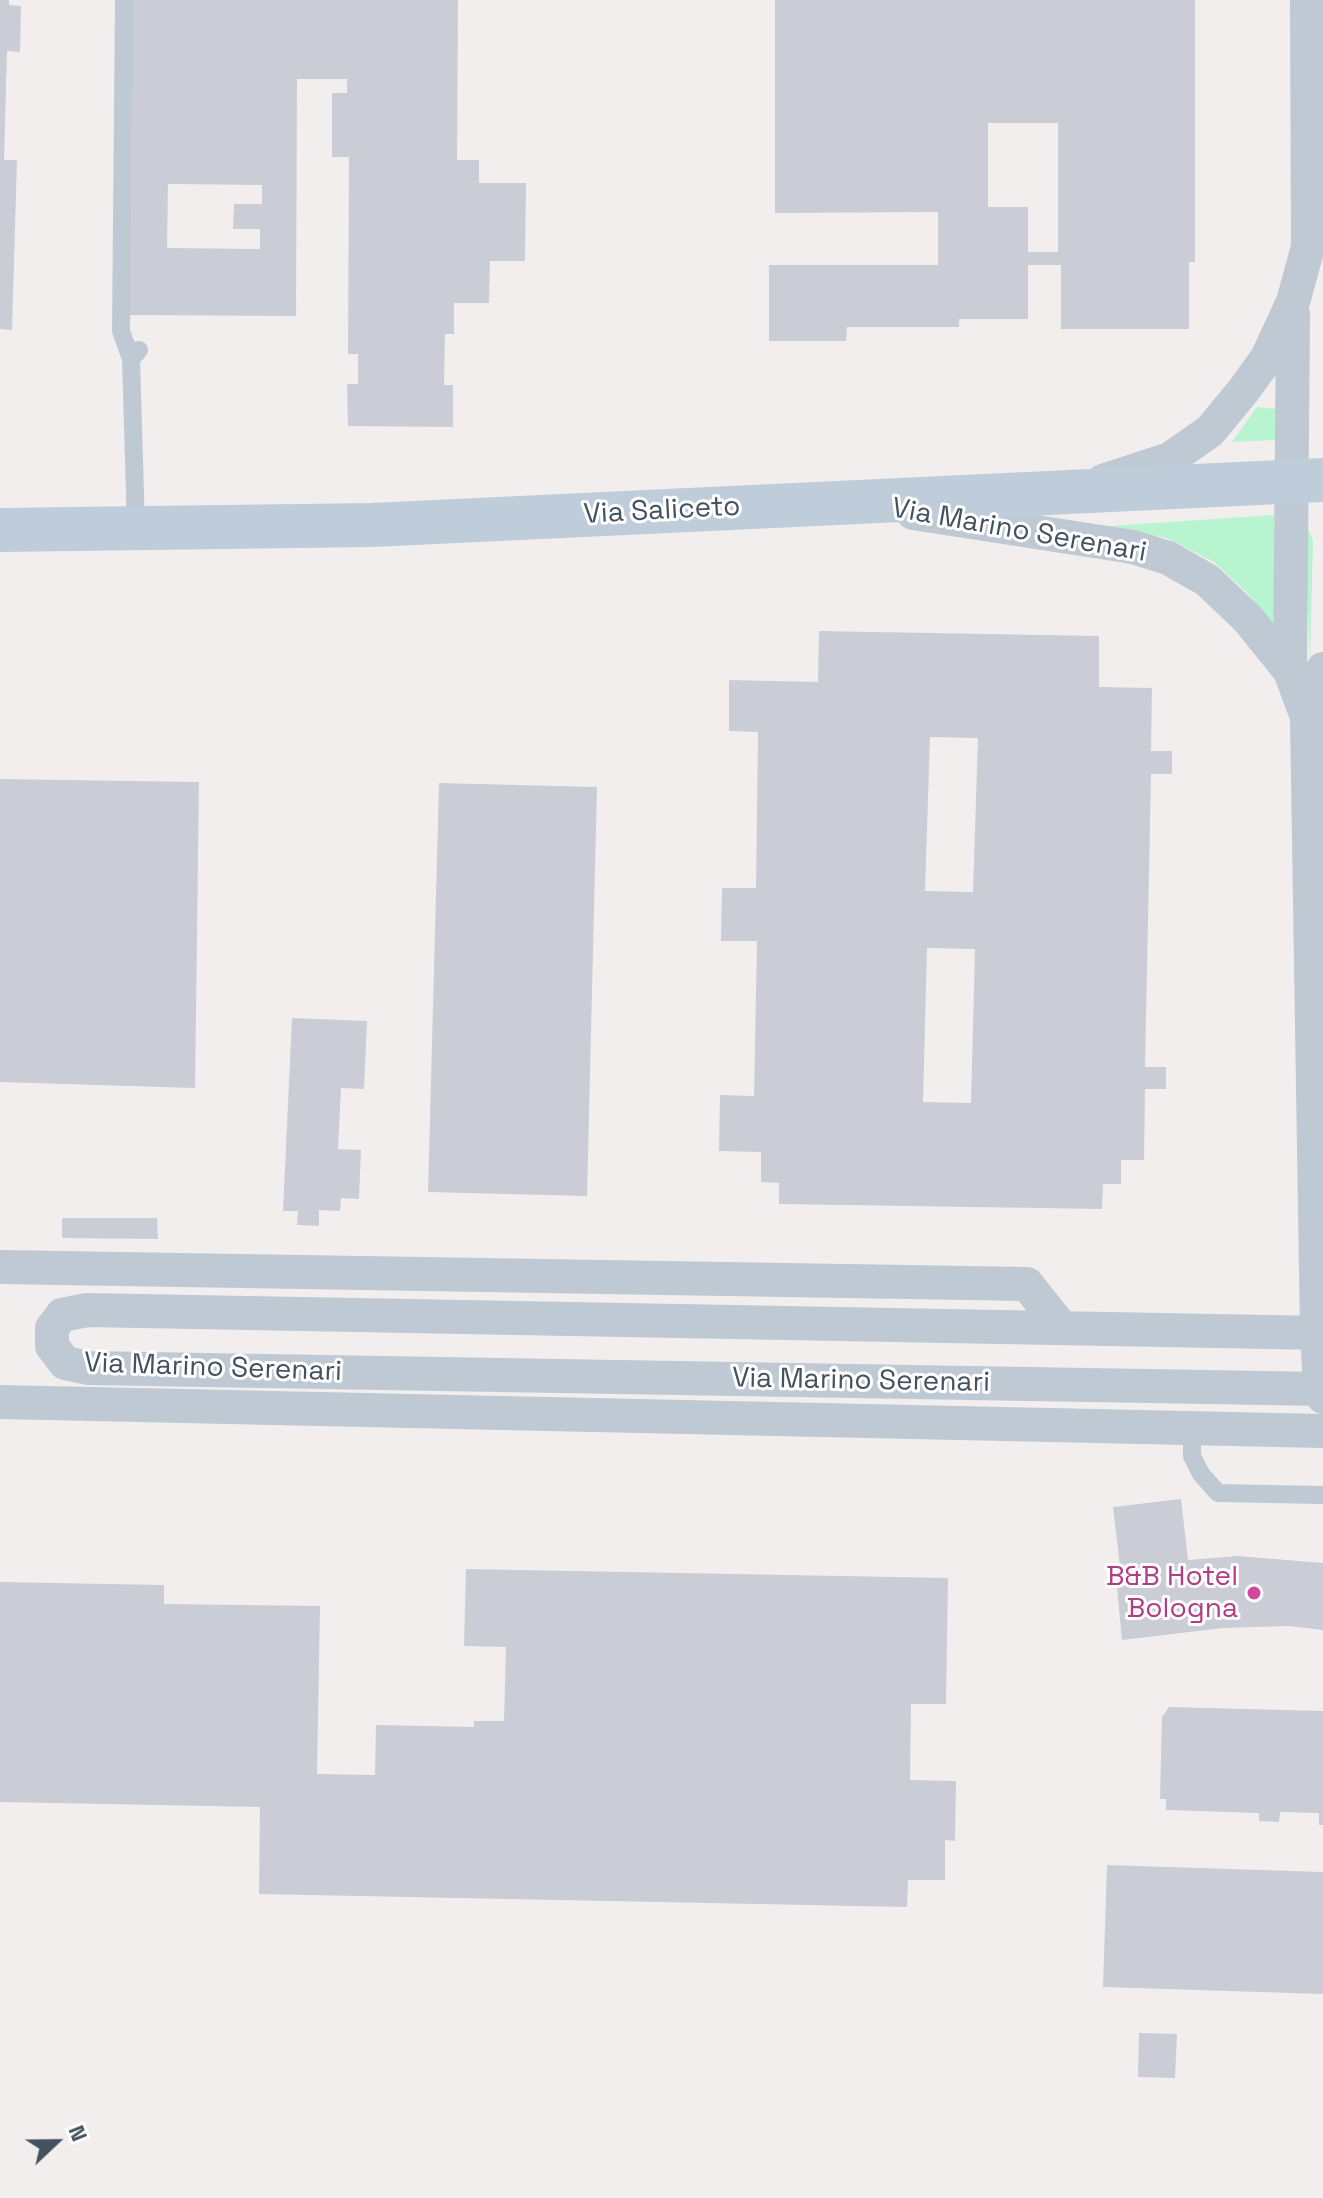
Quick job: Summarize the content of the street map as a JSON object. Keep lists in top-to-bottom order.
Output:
{
  "streets": {
    "main road": ["Via Saliceto"],
    "street": ["Via Marino Serenari"]
  },
  "crossings": [
    ["Via Saliceto", "Via Marino Serenari"]
  ],
  "places": ["B&B Hotel Bologna"],
  "north": "right"
}
